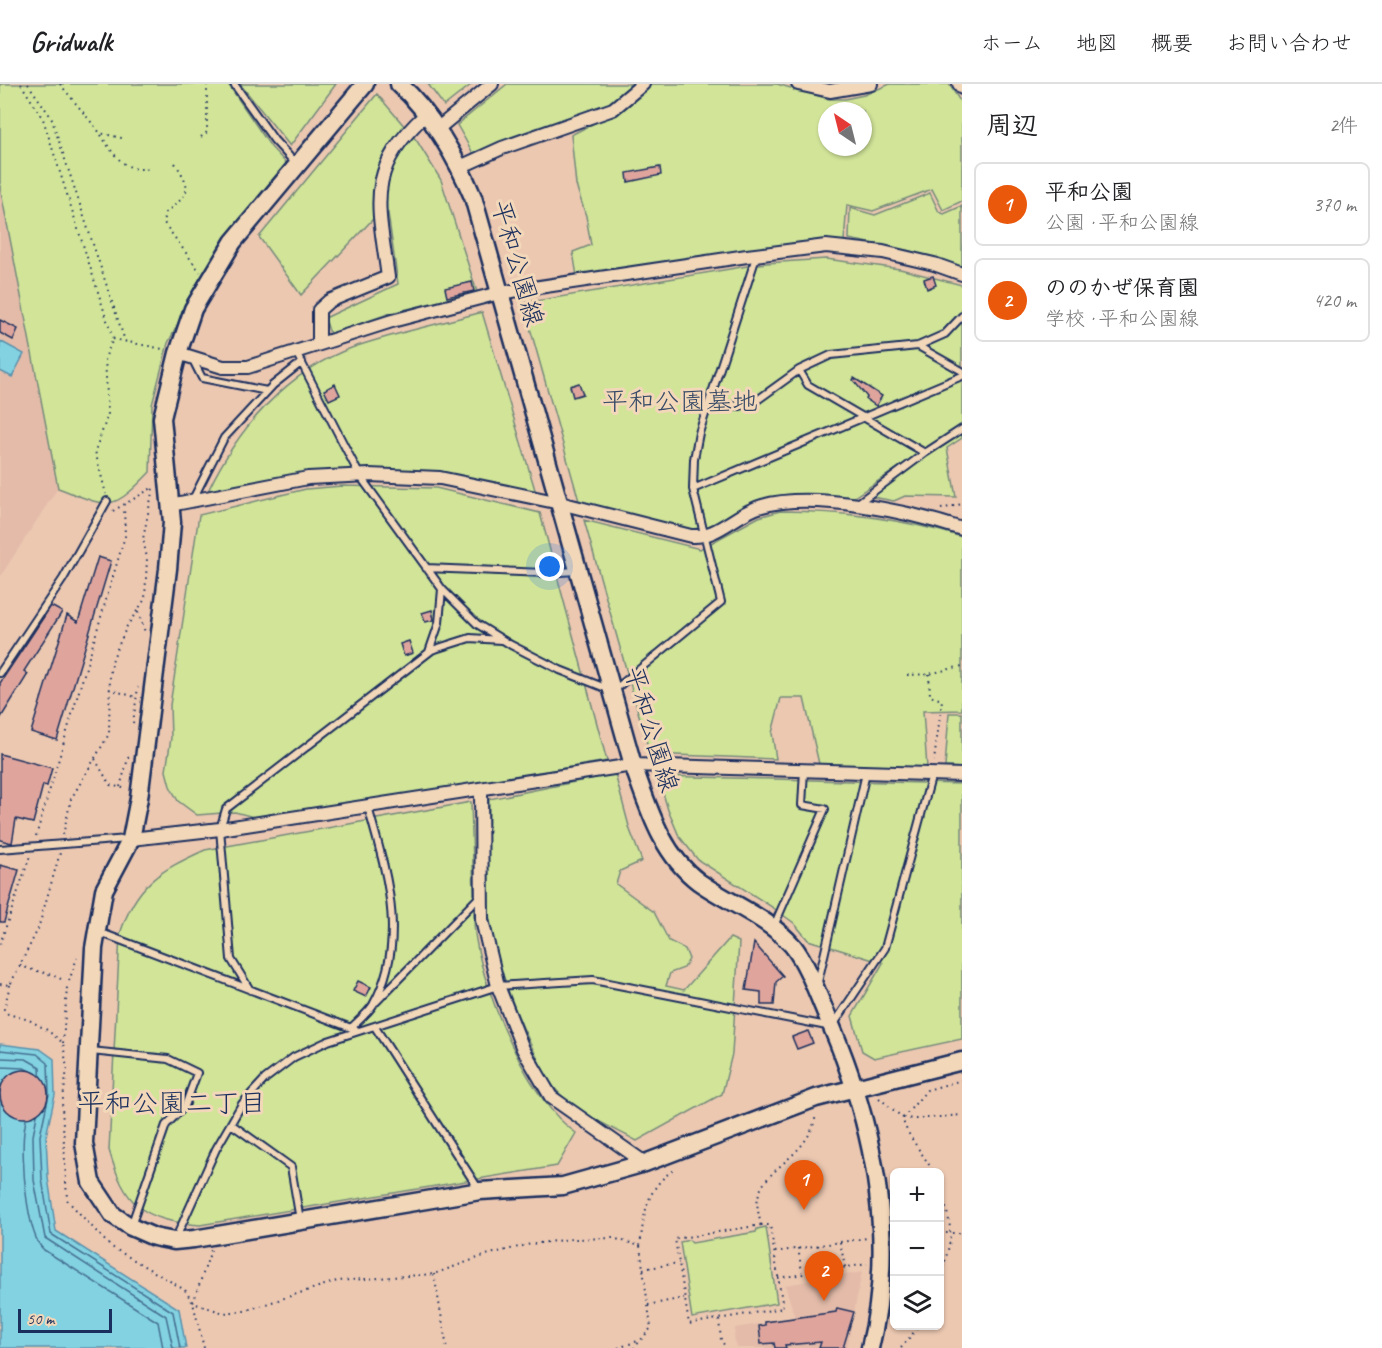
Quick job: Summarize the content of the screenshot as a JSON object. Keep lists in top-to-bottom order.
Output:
{
  "streets": {
    "street": ["平和公園線"]
  },
  "districts": ["平和公園二丁目"],
  "parks": ["平和公園墓地"],
  "scale_bar": "50 m",
  "north": "top left",
  "page": {
    "header": "Gridwalk",
    "nav": [
      "ホーム",
      "地図",
      "概要",
      "お問い合わせ"
    ],
    "heading": ["周辺", "2件"],
    "list": [
      {
        "mark": "1",
        "name": "平和公園",
        "note": "公園 · 平和公園線",
        "value": "370 m"
      },
      {
        "mark": "2",
        "name": "ののかぜ保育園",
        "note": "学校 · 平和公園線",
        "value": "420 m"
      }
    ],
    "pins": ["1", "2"],
    "map_buttons": ["+", "−"],
    "scale": "50 m"
  }
}
